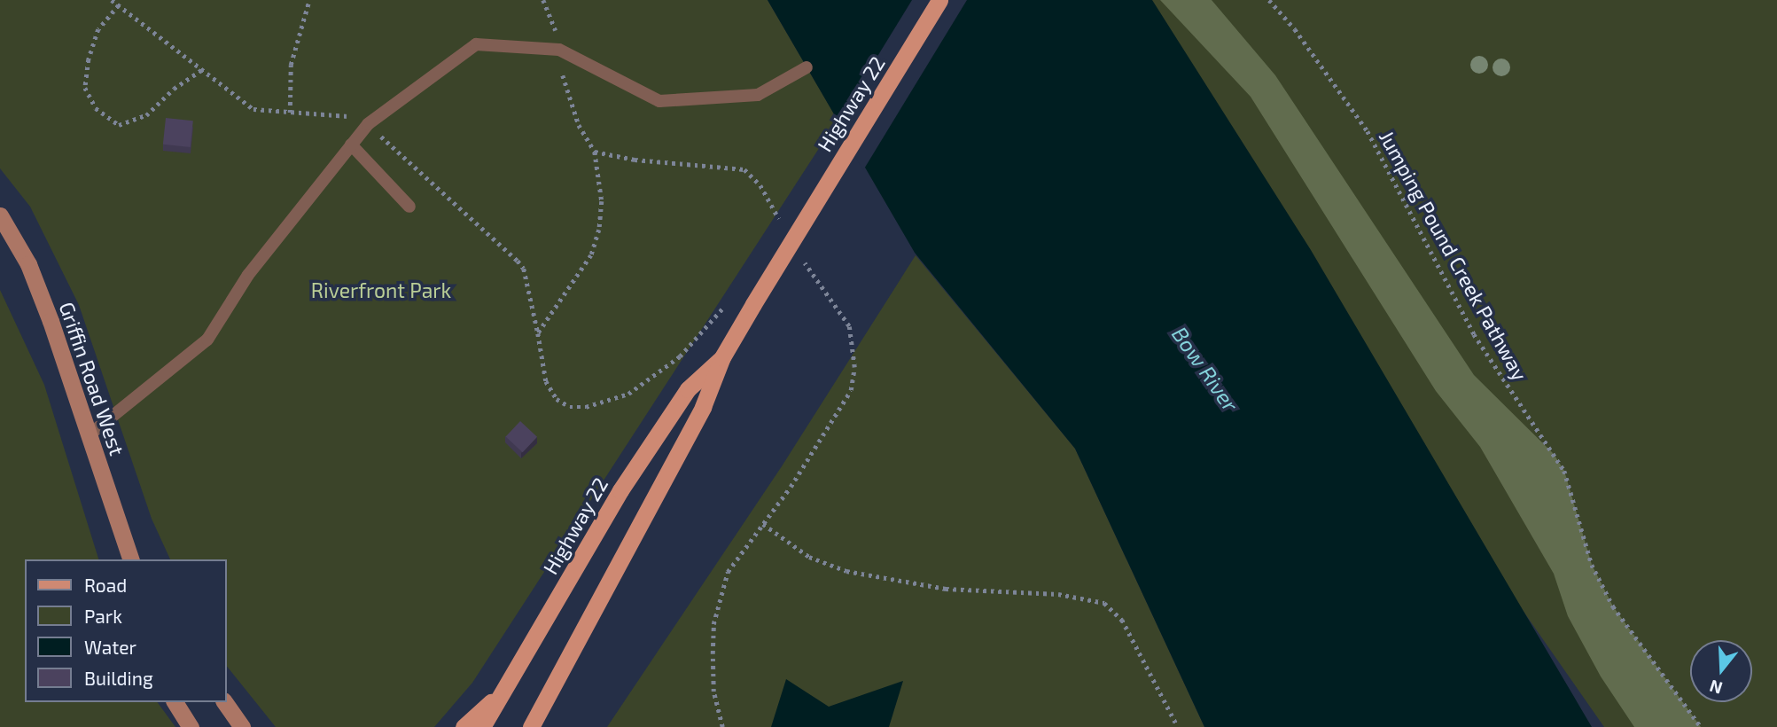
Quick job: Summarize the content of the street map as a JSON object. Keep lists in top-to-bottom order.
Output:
{
  "streets": {
    "main road": ["Highway 22", "Griffin Road West"],
    "path": ["Jumping Pound Creek Pathway"]
  },
  "water": ["Bow River"],
  "parks": ["Riverfront Park"],
  "legend": [
    "Road",
    "Park",
    "Water",
    "Building"
  ],
  "north": "bottom"
}
